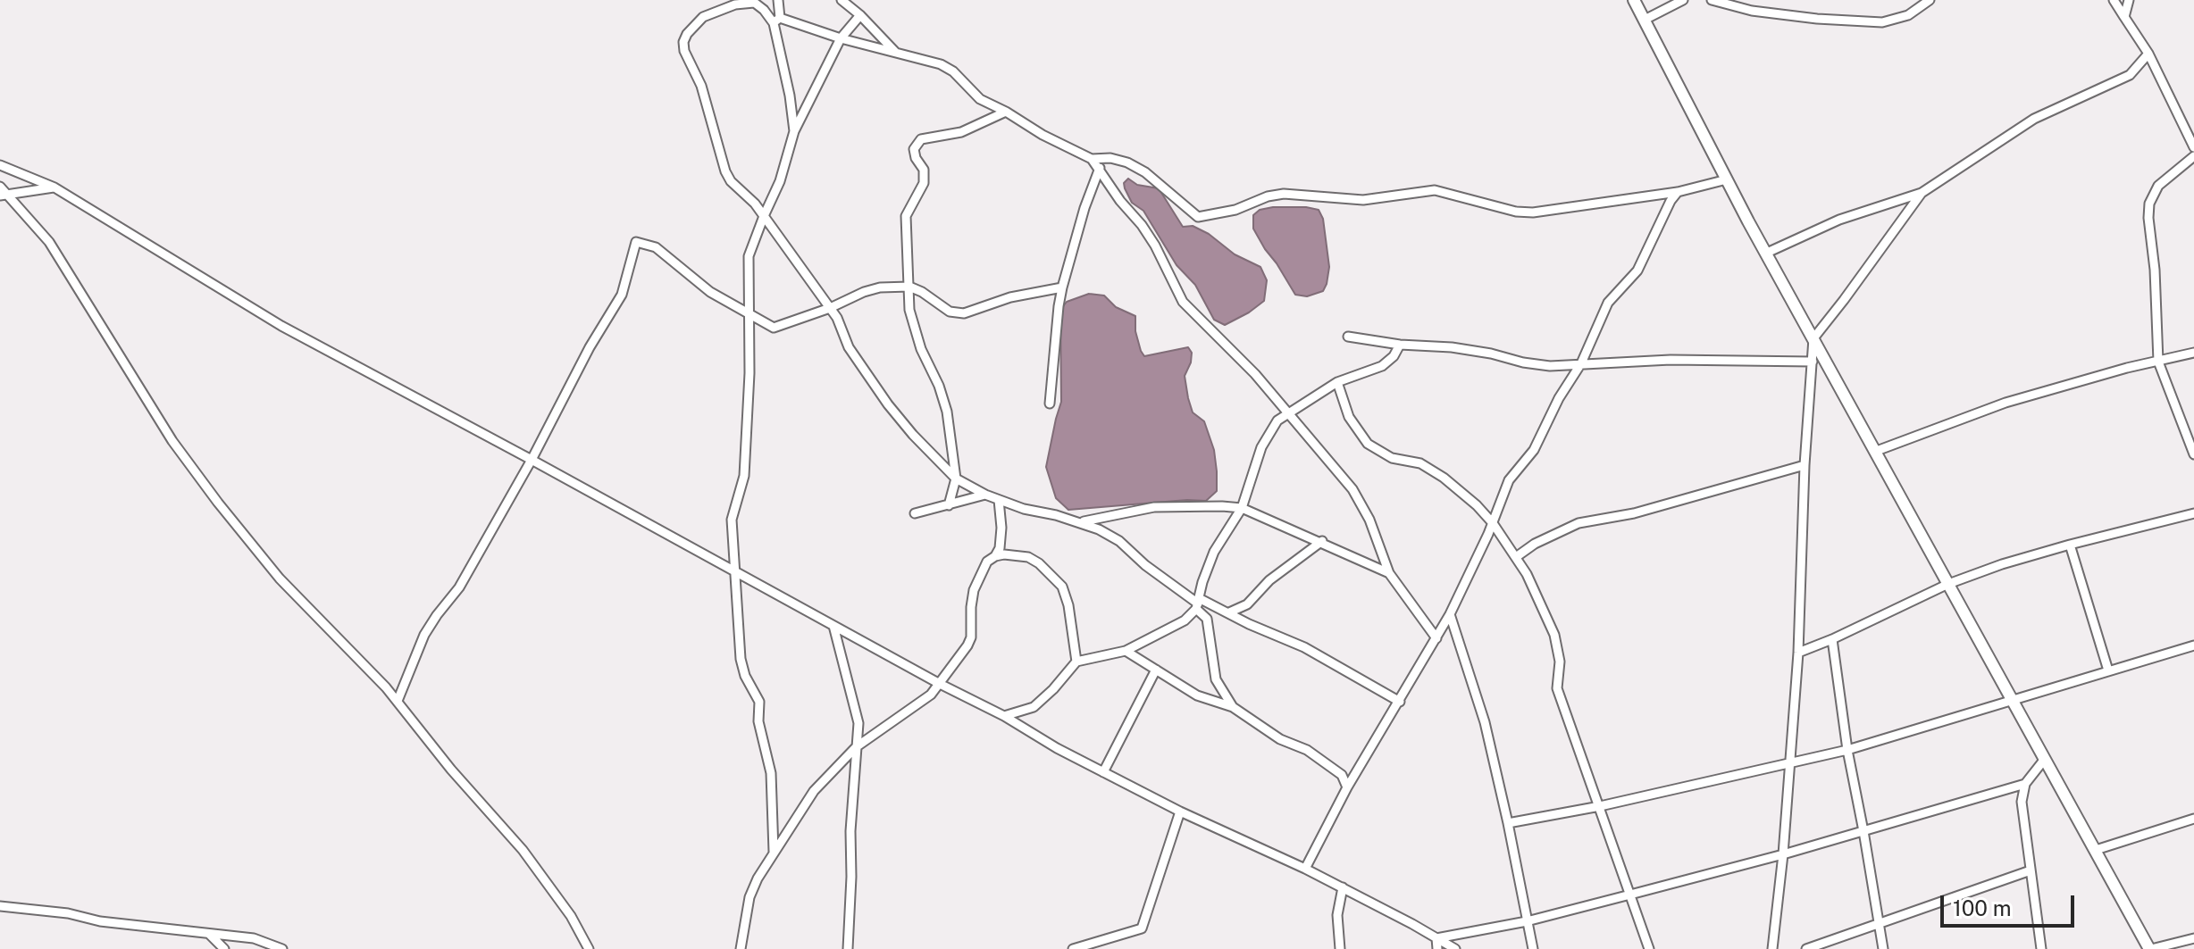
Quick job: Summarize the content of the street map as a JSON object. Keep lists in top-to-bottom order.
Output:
{
  "scale_bar": "100 m"
}
